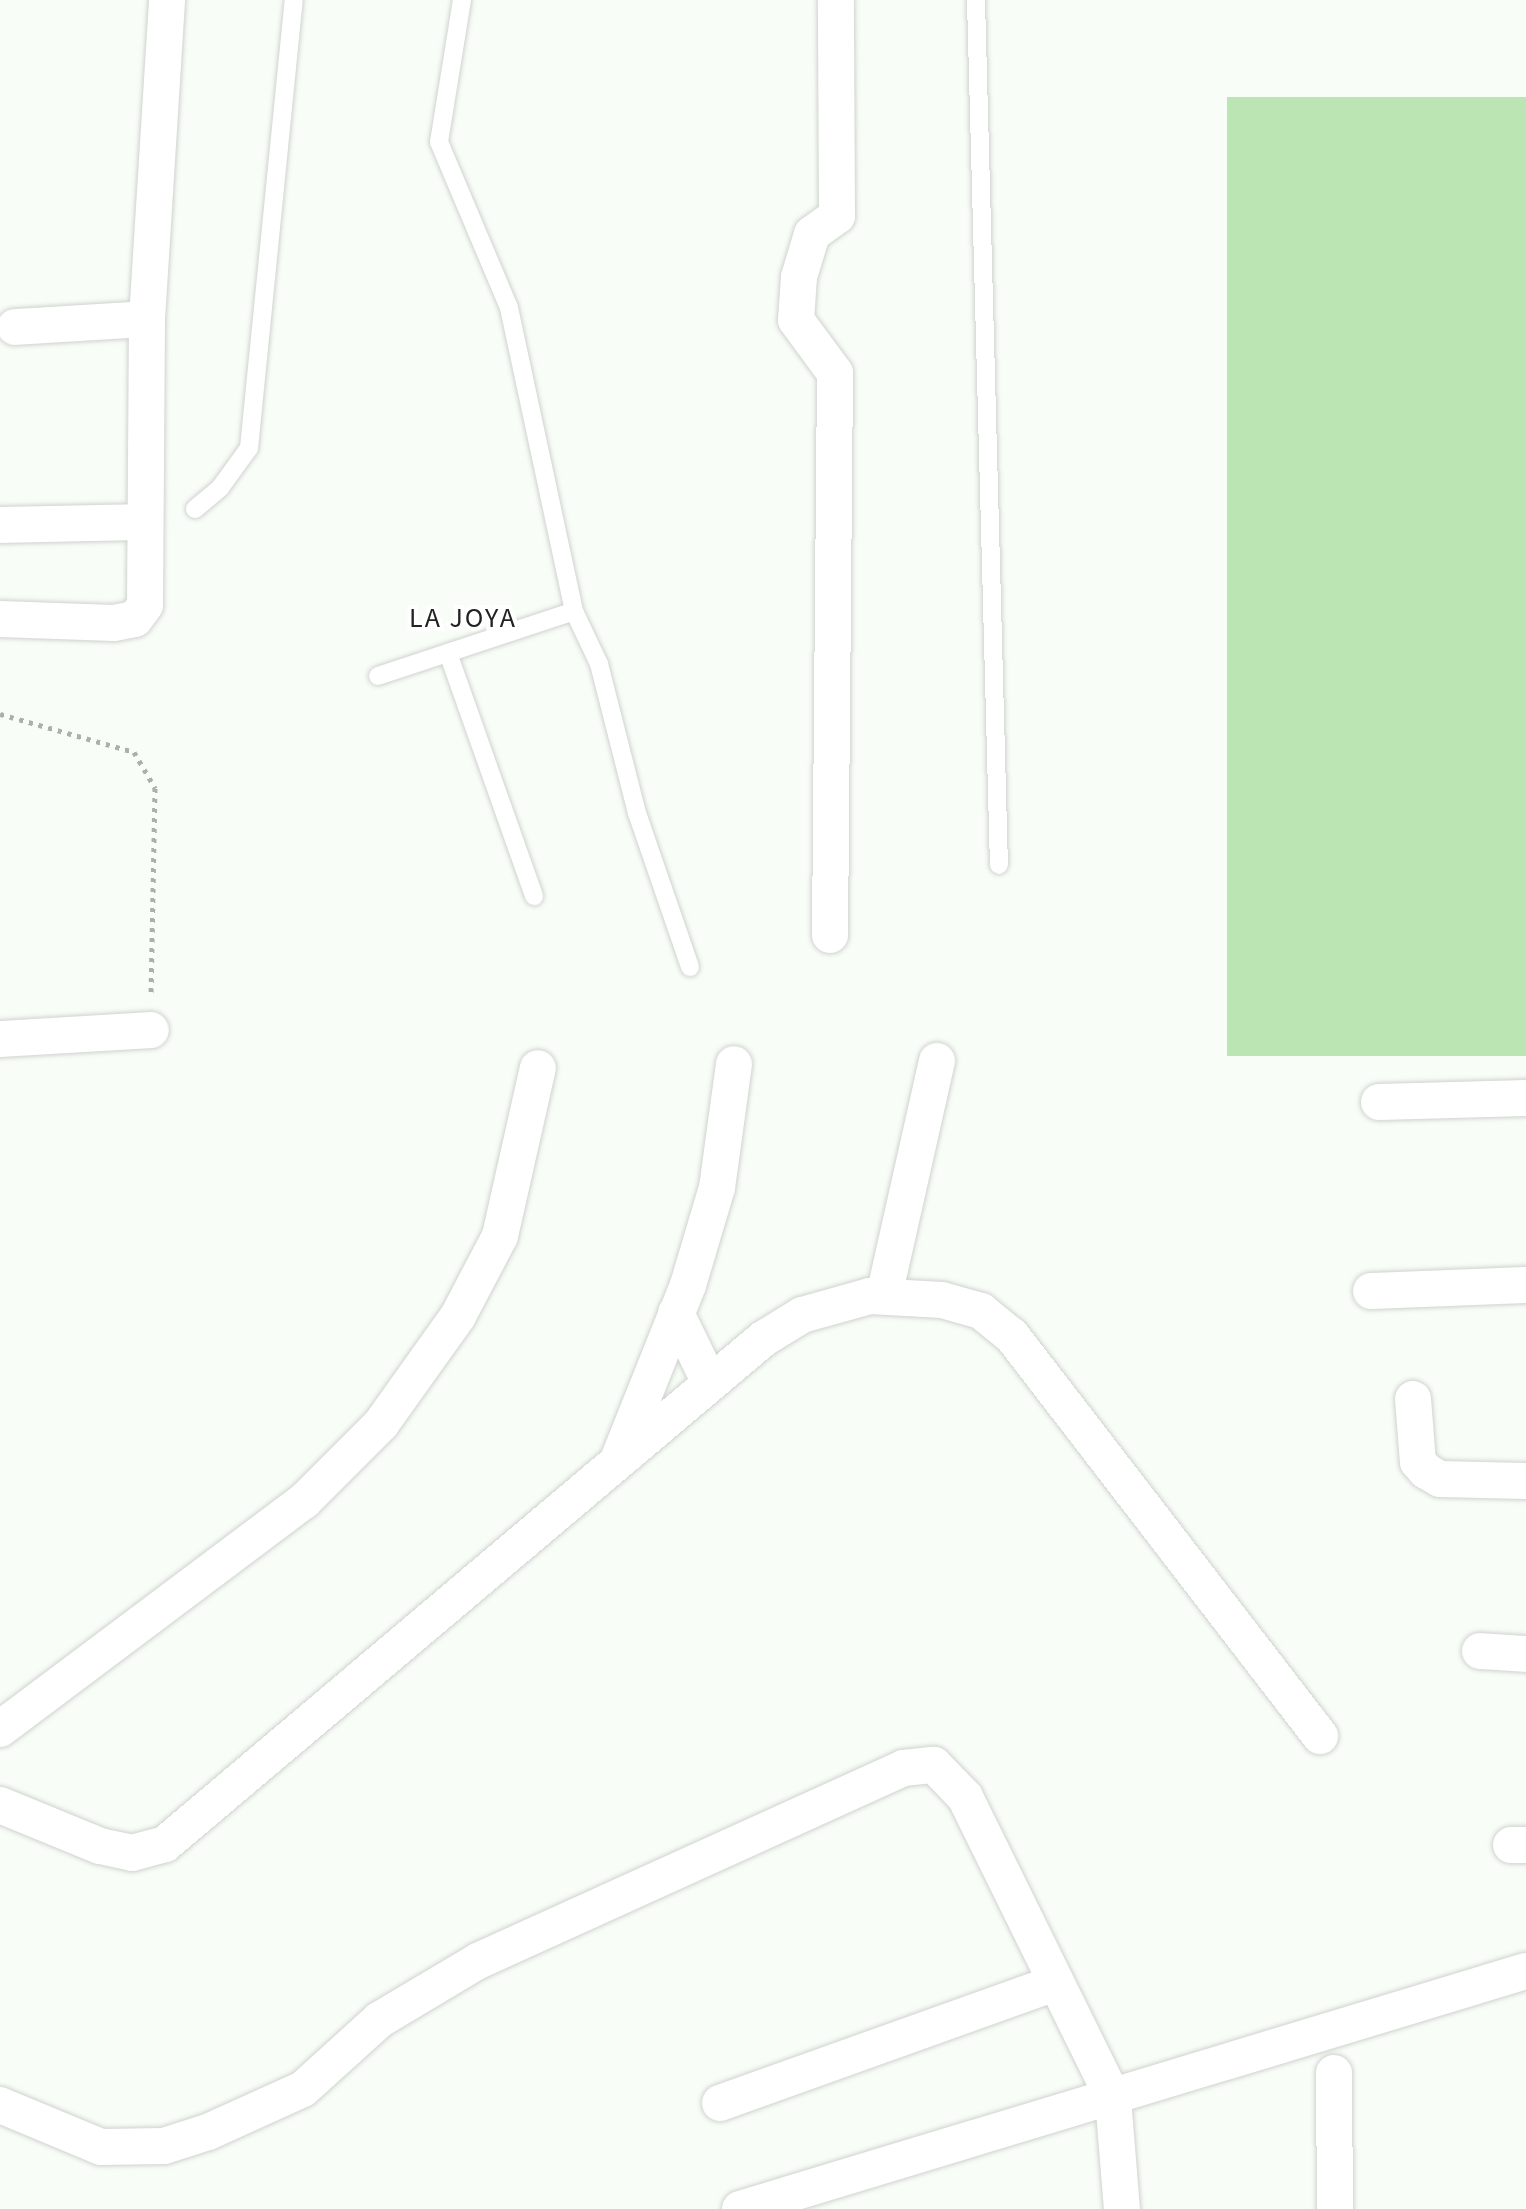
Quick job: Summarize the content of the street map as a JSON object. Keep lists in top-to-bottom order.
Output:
{
  "districts": ["LA JOYA"]
}
